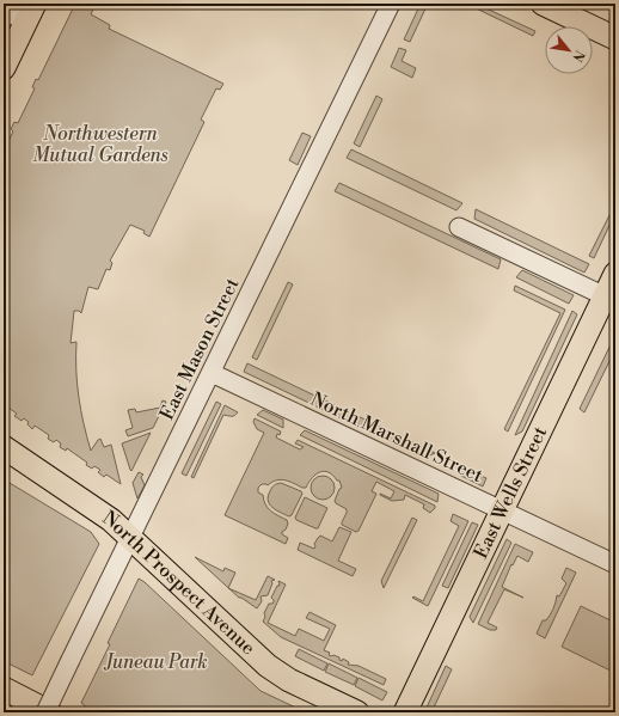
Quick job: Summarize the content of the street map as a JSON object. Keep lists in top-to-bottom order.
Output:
{
  "streets": {
    "main road": ["East Wells Street", "North Prospect Avenue"],
    "street": ["East Mason Street", "North Marshall Street"]
  },
  "crossings": [
    ["East Mason Street", "North Marshall Street"],
    ["East Mason Street", "North Prospect Avenue"],
    ["North Marshall Street", "East Wells Street"]
  ],
  "parks": ["Northwestern Mutual Gardens", "Juneau Park"],
  "north": "bottom right"
}
